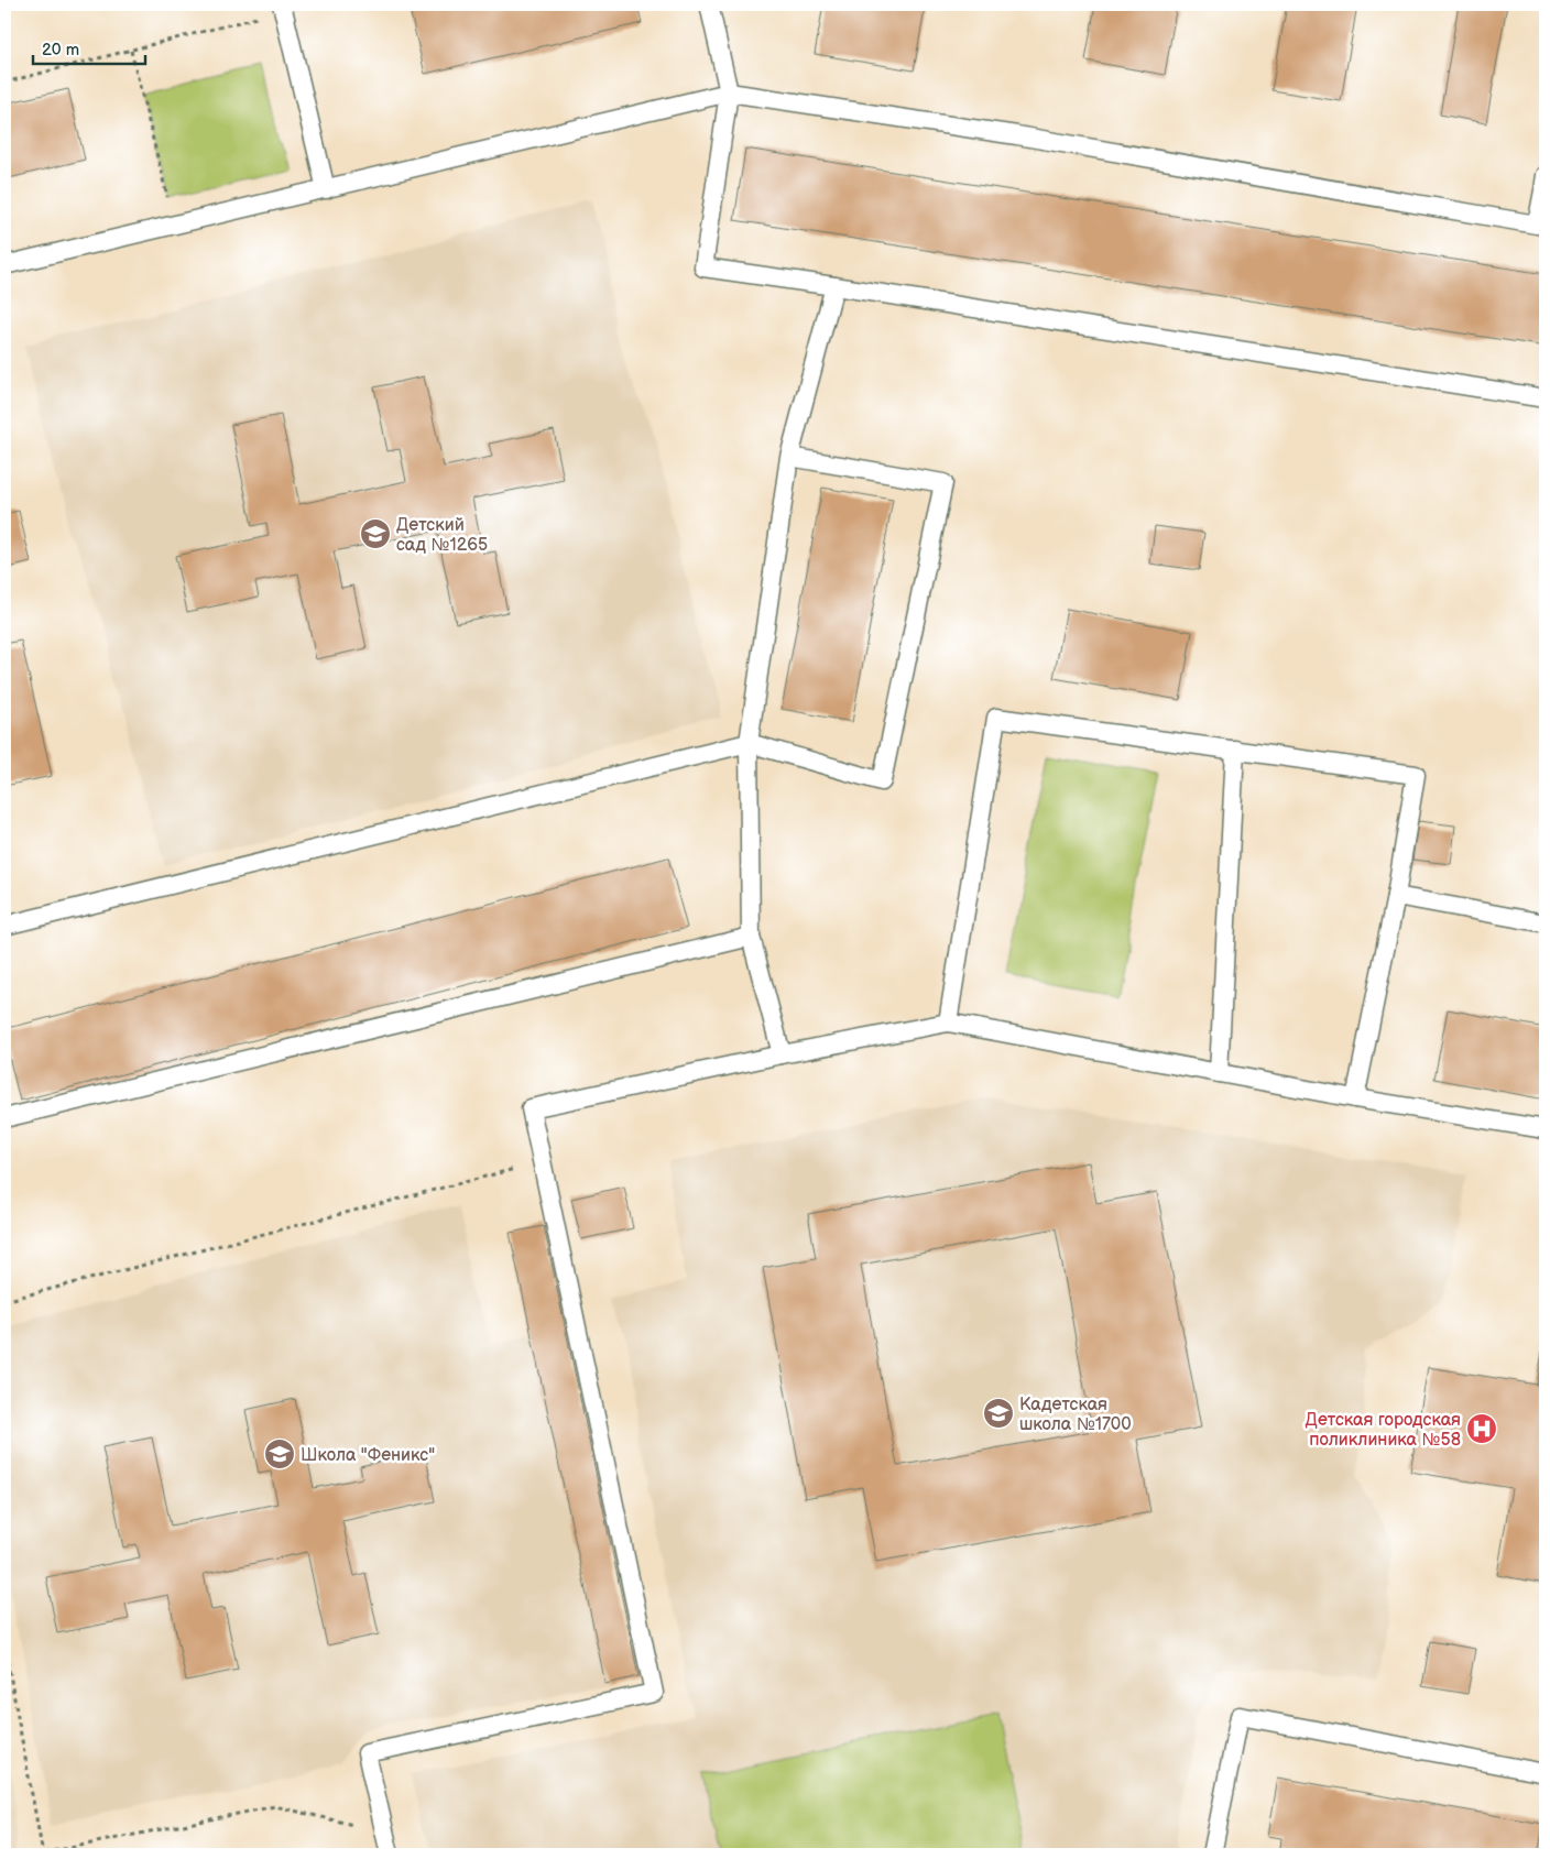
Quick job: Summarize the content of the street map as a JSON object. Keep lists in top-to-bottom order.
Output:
{
  "places": {
    "school or university": ["Детский сад №1265", "Кадетская школа №1700", "Школа \"Феникс\""],
    "hospital": ["Детская городская поликлиника №58"]
  },
  "scale_bar": "20 m"
}
